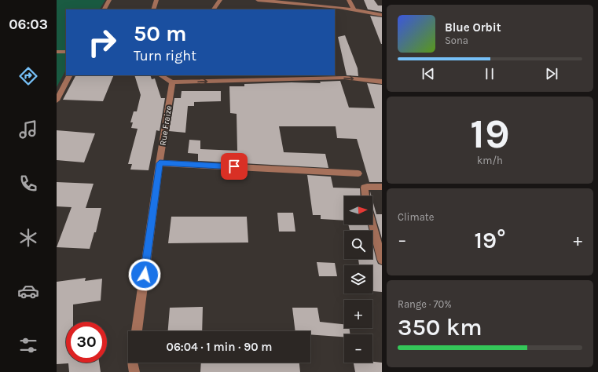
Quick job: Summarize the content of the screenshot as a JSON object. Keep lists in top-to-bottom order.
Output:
{
  "streets": {
    "street": ["Rue Fraize"]
  },
  "north": "right",
  "page": {
    "tabs": "06:03",
    "turn": ["50 m", "Turn right"],
    "song": ["Blue Orbit", "Sona"],
    "tile": [
      ["19", "km/h"],
      "Climate",
      ["Range · 70%", "350 km"]
    ],
    "map_buttons": ["+", "−"],
    "heat": ["−", "19°", "+"],
    "limit": "30",
    "trip": "06:04 · 1 min · 90 m"
  }
}
